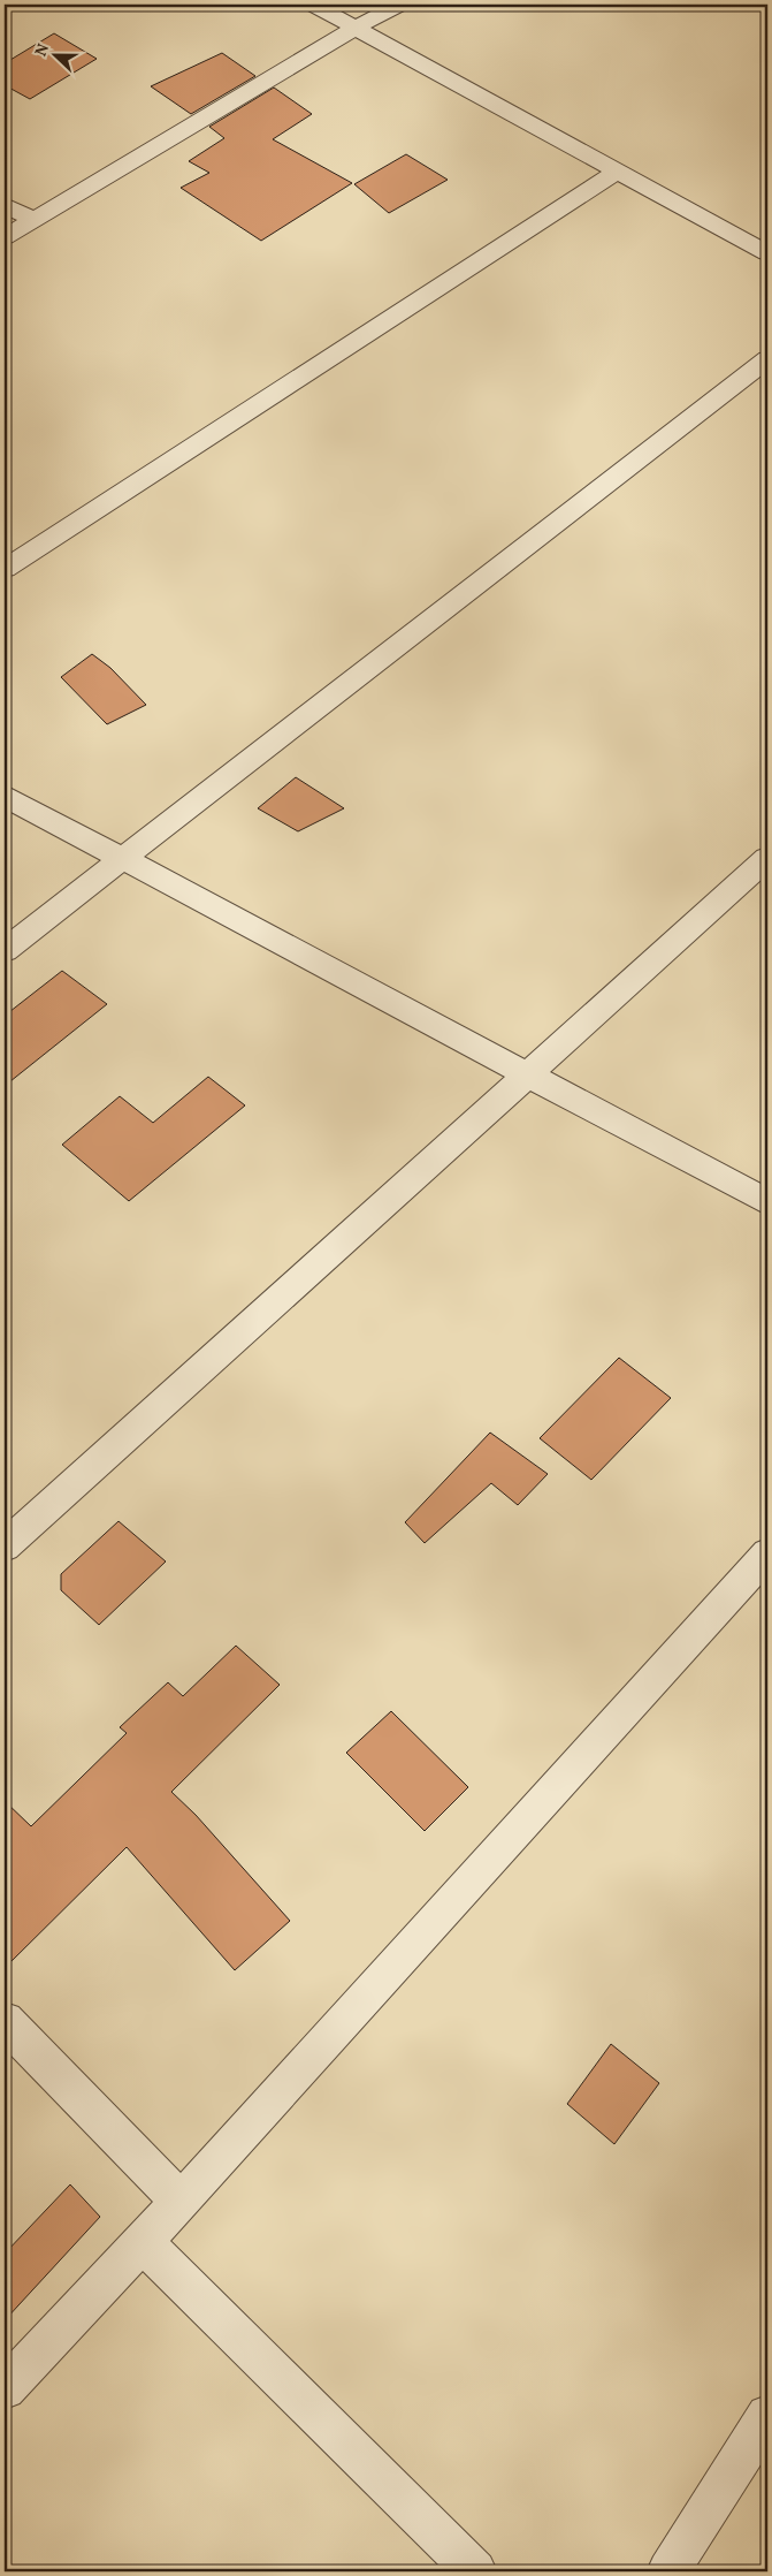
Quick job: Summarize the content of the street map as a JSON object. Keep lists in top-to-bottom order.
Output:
{
  "north": "left"
}
